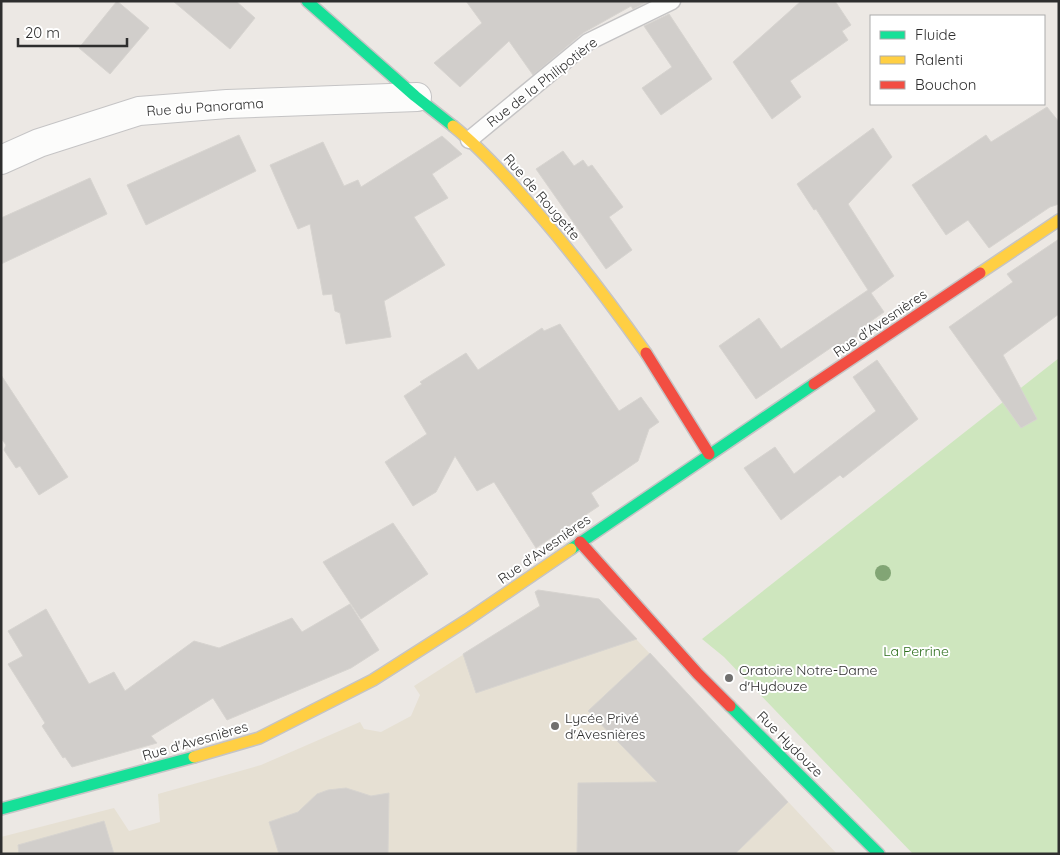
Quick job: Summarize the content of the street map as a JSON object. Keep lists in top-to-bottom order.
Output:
{
  "streets": {
    "street": [
      "Rue du Panorama",
      "Rue de Rougette",
      "Rue d'Avesnières",
      "Rue Hydouze"
    ],
    "lane": ["Rue de la Philipotière"]
  },
  "crossings": [
    ["Rue de la Philipotière", "Rue de Rougette"],
    ["Rue du Panorama", "Rue de Rougette"],
    ["Rue de Rougette", "Rue d'Avesnières"],
    ["Rue d'Avesnières", "Rue Hydouze"]
  ],
  "parks": ["La Perrine"],
  "places": ["Oratoire Notre-Dame d'Hydouze", "Lycée Privé d'Avesnières"],
  "legend": ["Fluide", "Ralenti", "Bouchon"],
  "scale_bar": "20 m"
}
